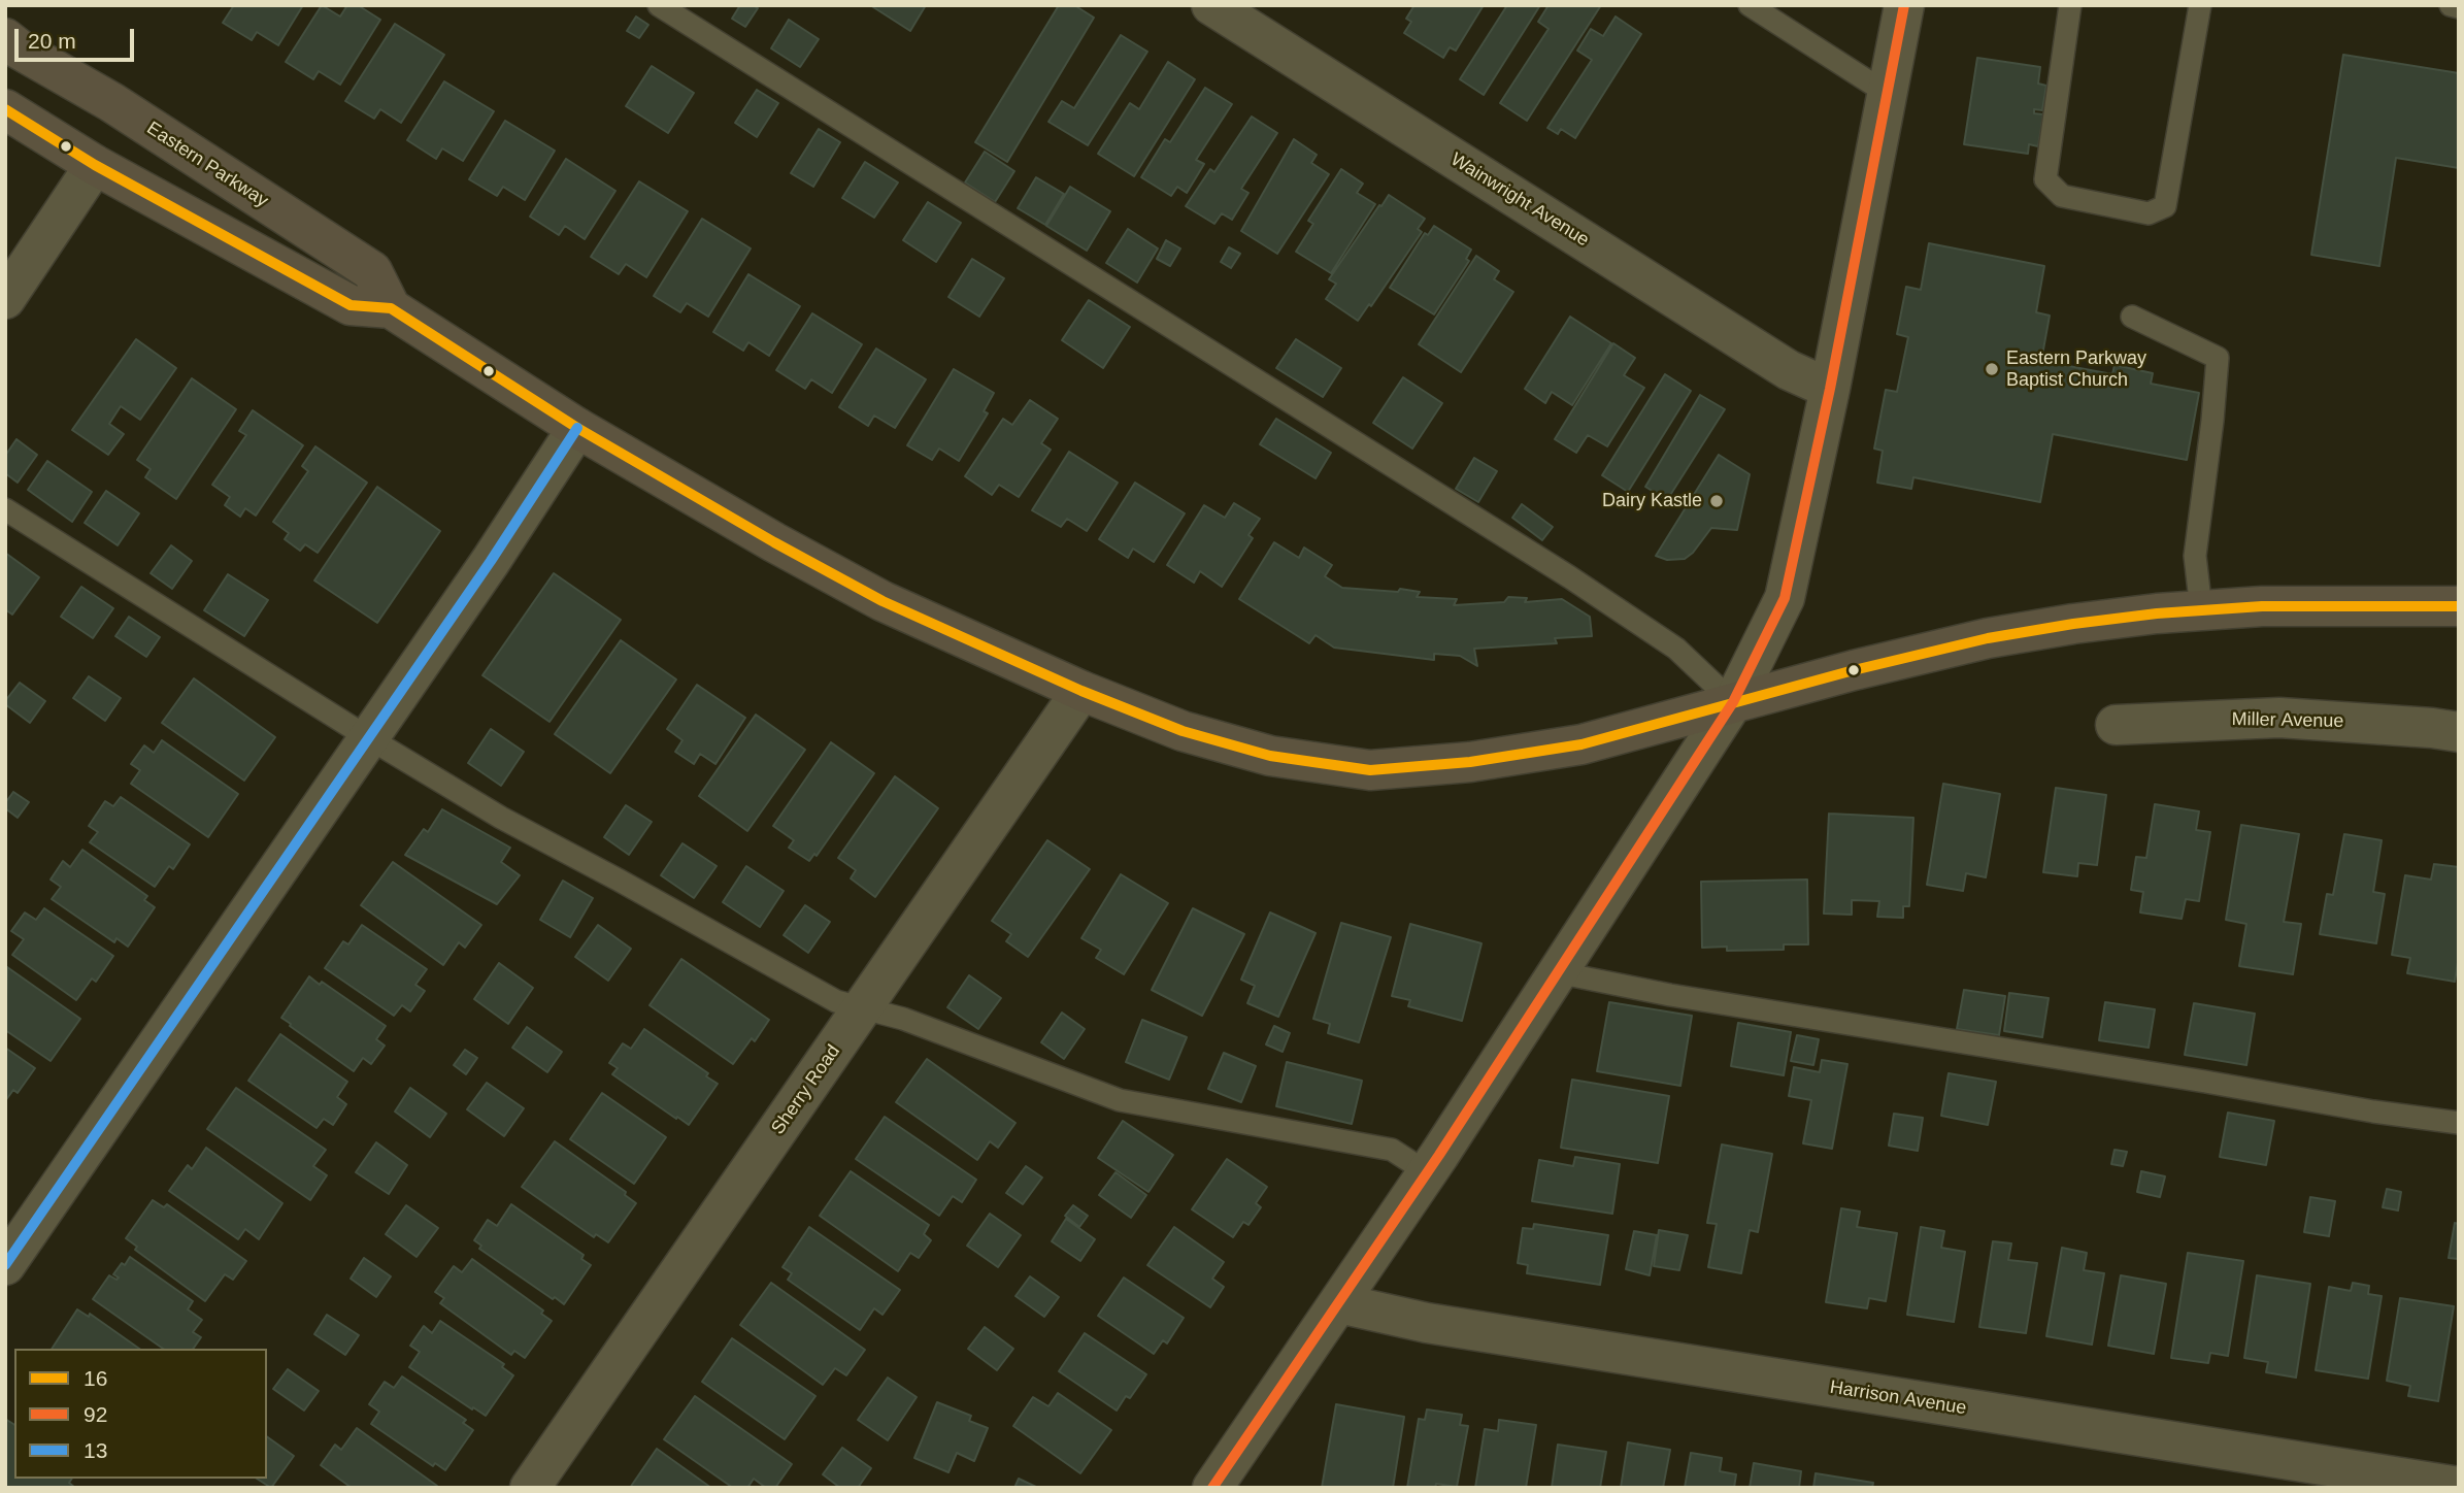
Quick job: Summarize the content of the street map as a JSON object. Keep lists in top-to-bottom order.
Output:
{
  "streets": {
    "main road": ["Eastern Parkway"],
    "street": [
      "Wainwright Avenue",
      "Miller Avenue",
      "Sherry Road",
      "Harrison Avenue"
    ]
  },
  "places": ["Eastern Parkway Baptist Church", "Dairy Kastle"],
  "lines": ["transit line 92", "transit line 16", "transit line 13"],
  "legend": ["16", "92", "13"],
  "scale_bar": "20 m"
}
